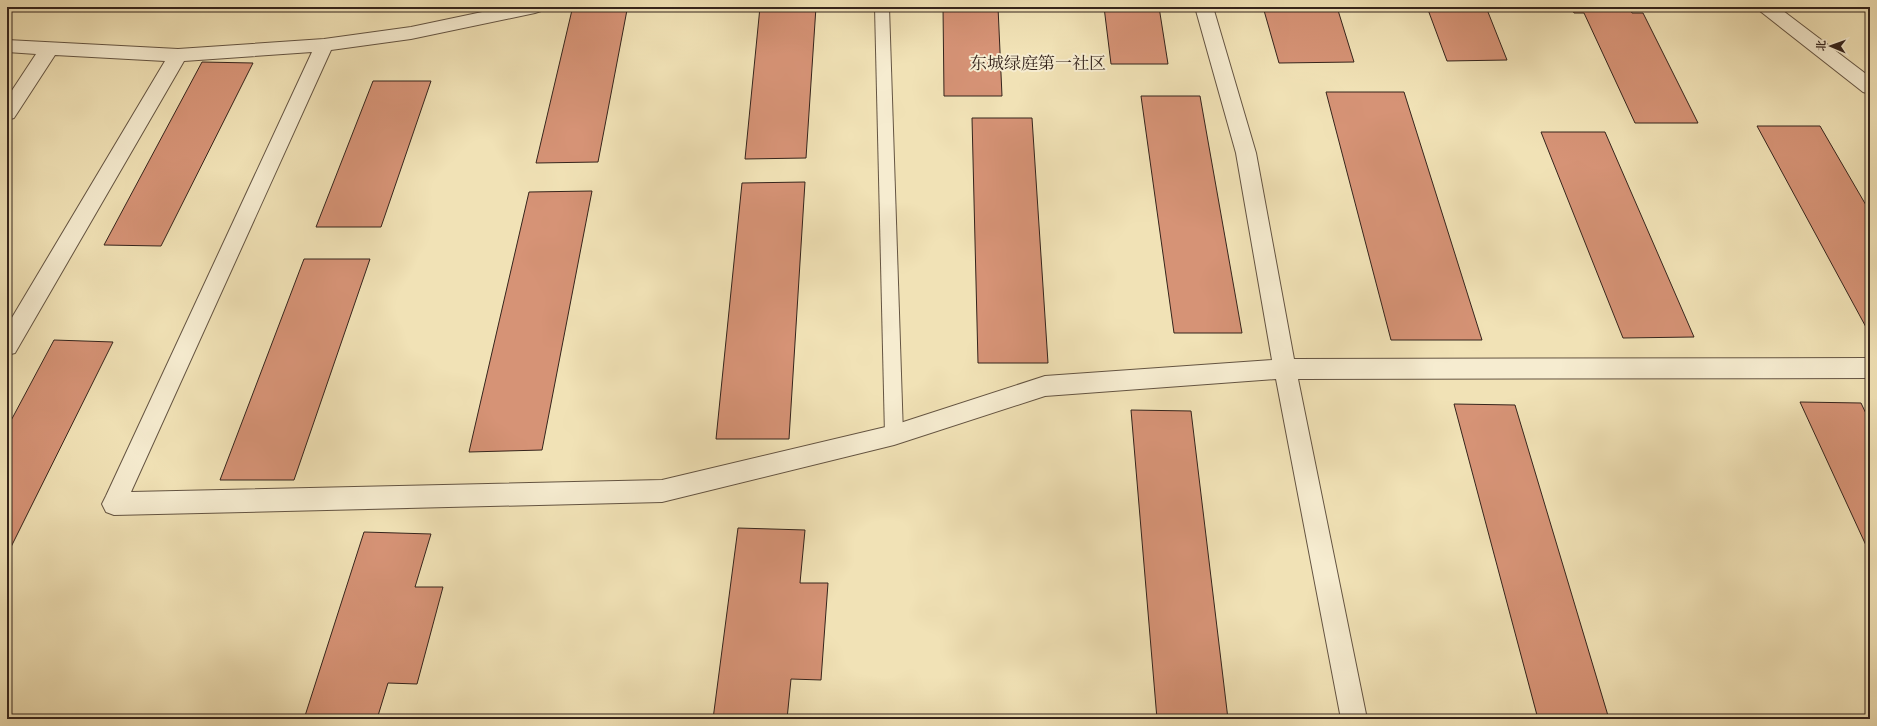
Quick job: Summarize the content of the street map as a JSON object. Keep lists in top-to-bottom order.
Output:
{
  "districts": ["东城绿庭第一社区"],
  "north": "left"
}
